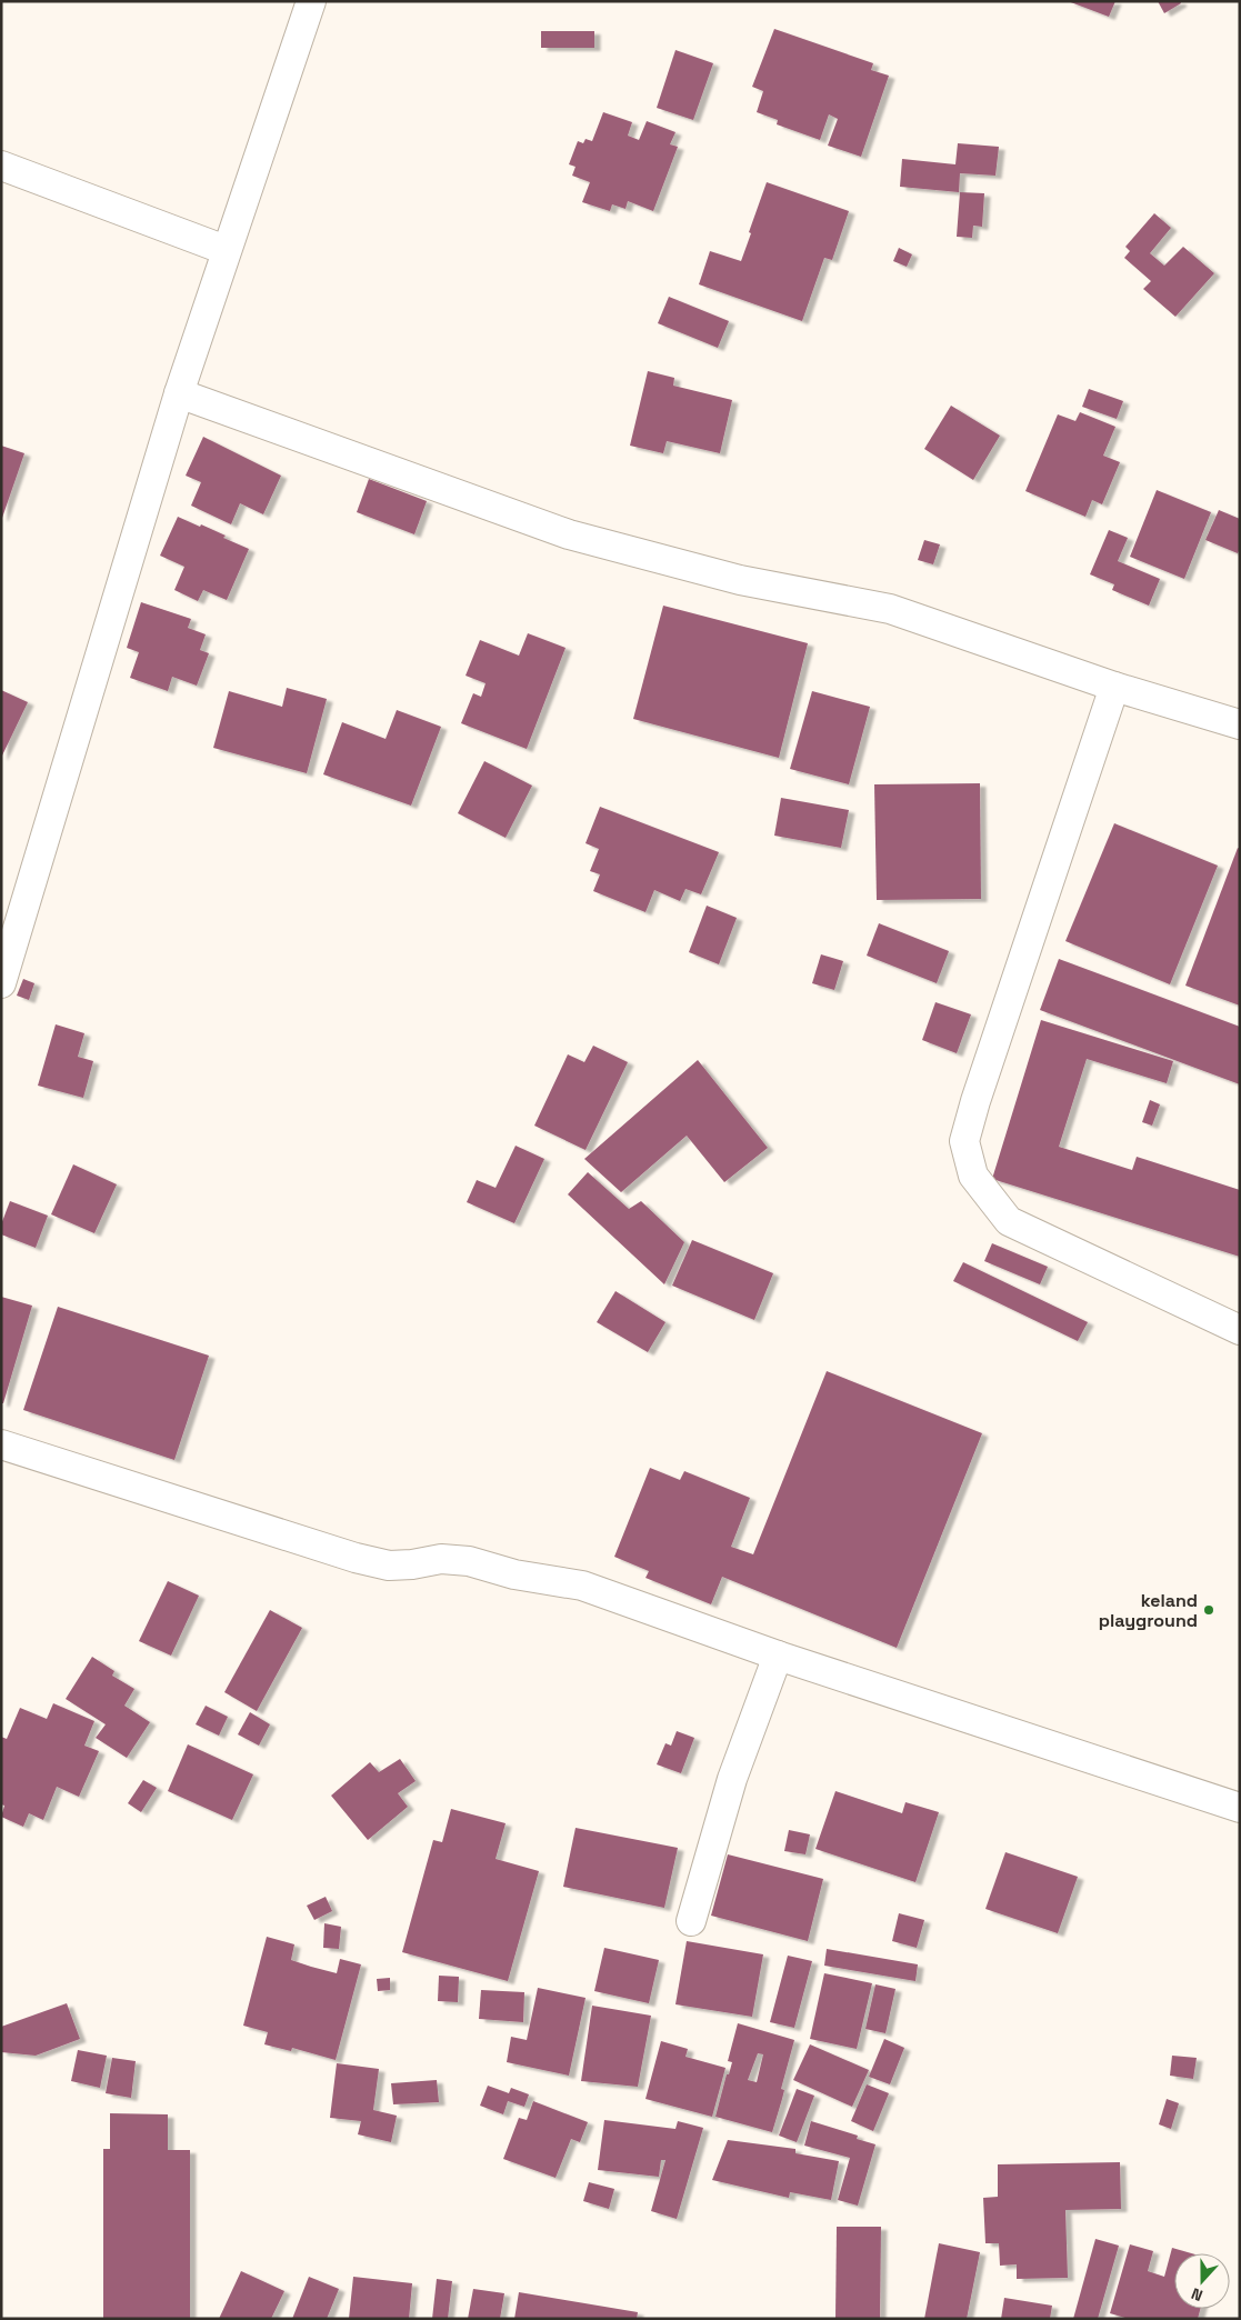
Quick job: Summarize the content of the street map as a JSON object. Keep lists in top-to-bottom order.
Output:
{
  "places": ["keland playground"],
  "north": "bottom"
}
